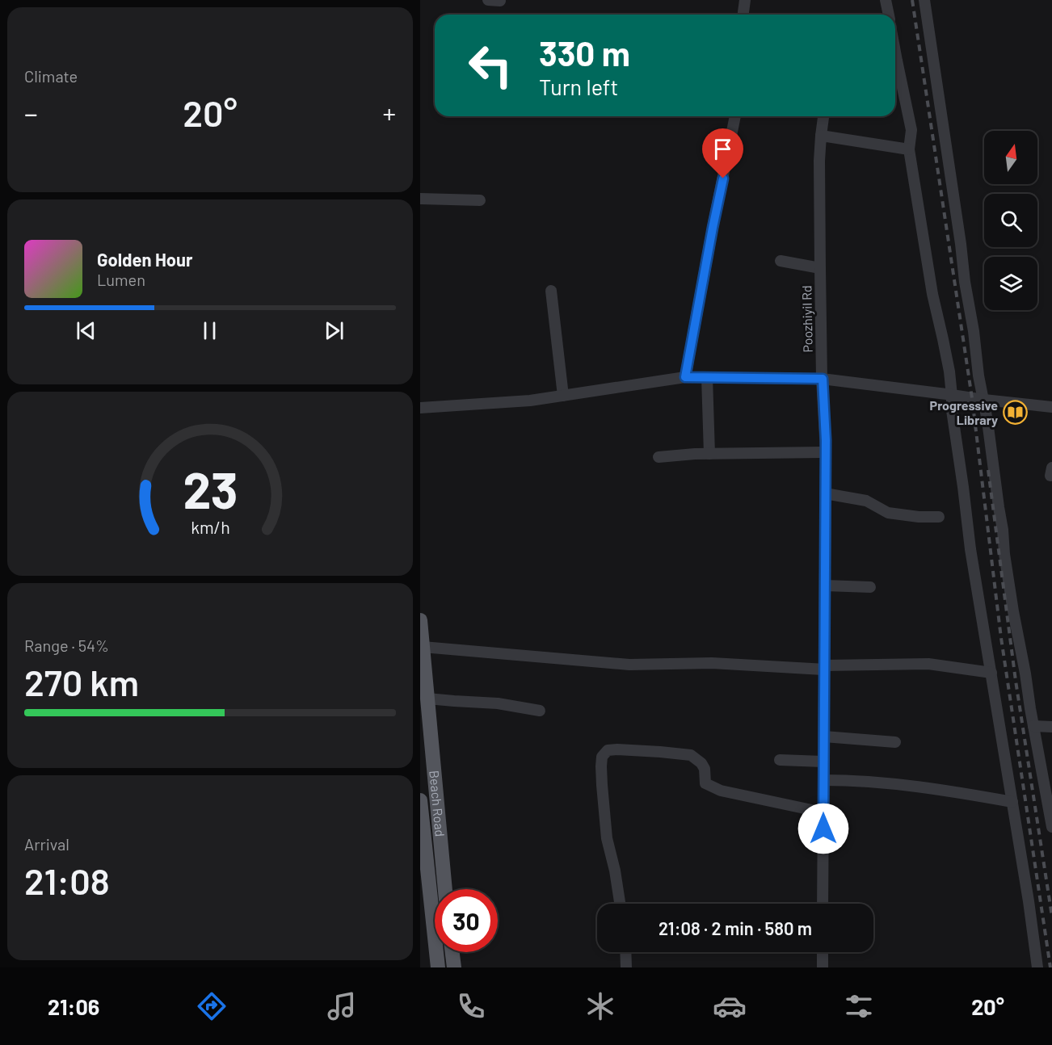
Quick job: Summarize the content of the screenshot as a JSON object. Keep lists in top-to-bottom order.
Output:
{
  "streets": {
    "main road": ["Beach Road"],
    "street": ["Poozhiyil Rd"]
  },
  "places": {
    "library": ["Progressive Library"]
  },
  "north": "top",
  "page": {
    "tile": [
      "Climate",
      ["Range · 54%", "270 km"],
      ["Arrival", "21:08"]
    ],
    "turn": ["330 m", "Turn left"],
    "heat": ["−", "20°", "+"],
    "song": ["Golden Hour", "Lumen"],
    "limit": "30",
    "trip": "21:08 · 2 min · 580 m",
    "tabs": ["21:06", "20°"],
    "gauge": ["23", "km/h"]
  }
}
